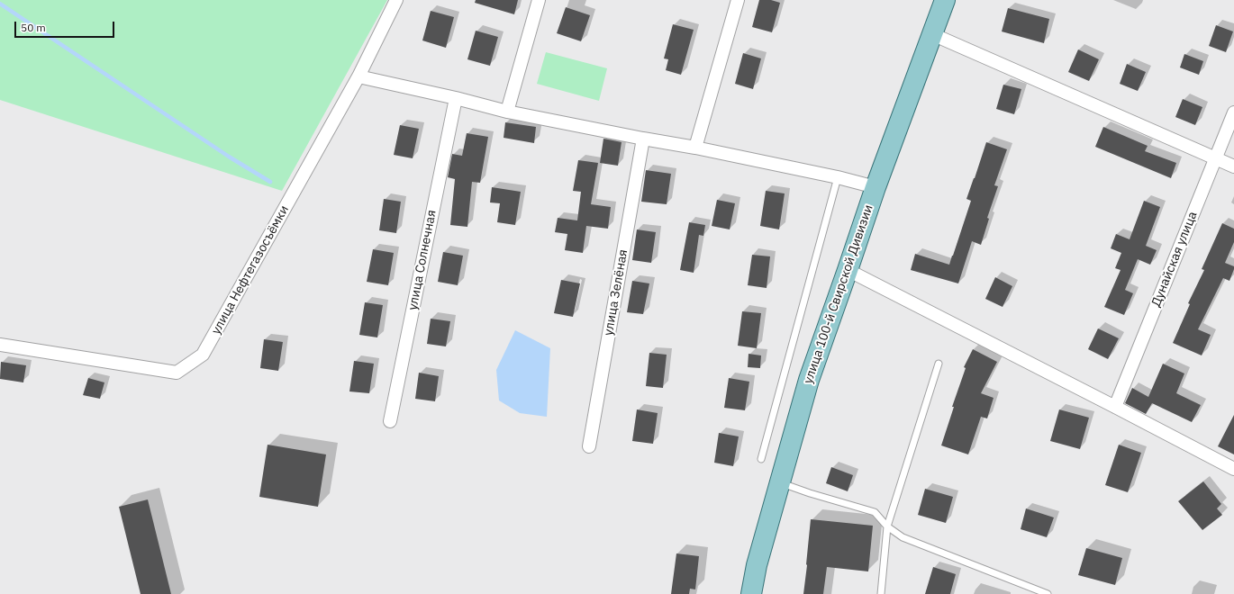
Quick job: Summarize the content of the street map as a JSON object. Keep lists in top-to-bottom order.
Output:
{
  "streets": {
    "main road": ["улица 100-й Свирской Дивизии"],
    "street": [
      "Дунайская улица",
      "улица Солнечная",
      "улица Нефтегазосъёмки",
      "улица Зелёная"
    ]
  },
  "scale_bar": "50 m"
}
